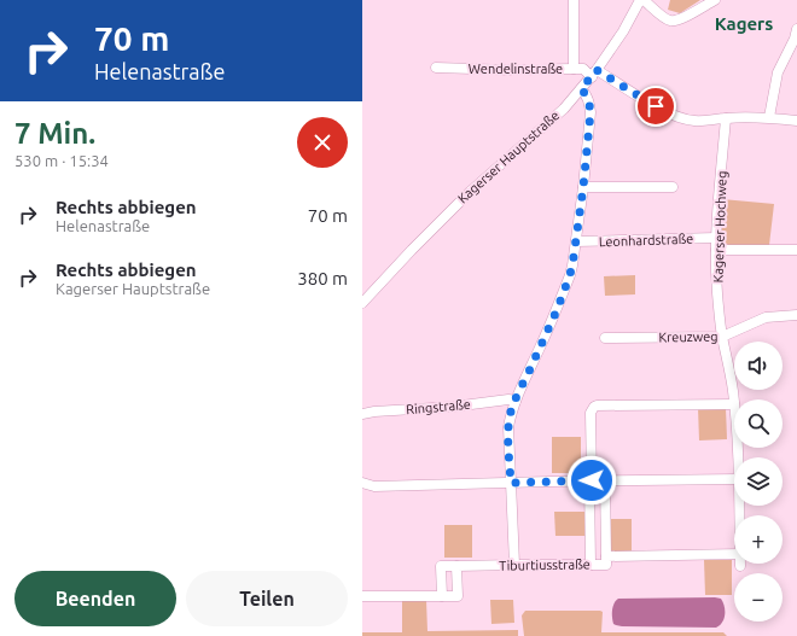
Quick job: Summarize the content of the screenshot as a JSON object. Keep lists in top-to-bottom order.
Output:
{
  "streets": {
    "street": [
      "Wendelinstraße",
      "Kagerser Hauptstraße",
      "Kagerser Hochweg",
      "Leonhardstraße",
      "Kreuzweg",
      "Ringstraße",
      "Tiburtiusstraße"
    ]
  },
  "crossings": [
    ["Wendelinstraße", "Kagerser Hauptstraße"],
    ["Wendelinstraße", "Kagerser Hochweg"],
    ["Kagerser Hochweg", "Leonhardstraße"],
    ["Kagerser Hochweg", "Kreuzweg"]
  ],
  "districts": ["Kagers"],
  "page": {
    "turn": ["70 m", "Helenastraße"],
    "heading": ["7 Min.", "530 m · 15:34"],
    "list": [
      {
        "name": "Rechts abbiegen",
        "note": "Helenastraße",
        "value": "70 m"
      },
      {
        "name": "Rechts abbiegen",
        "note": "Kagerser Hauptstraße",
        "value": "380 m"
      }
    ],
    "map_buttons": ["+", "−"],
    "buttons": ["Beenden", "Teilen"]
  }
}
